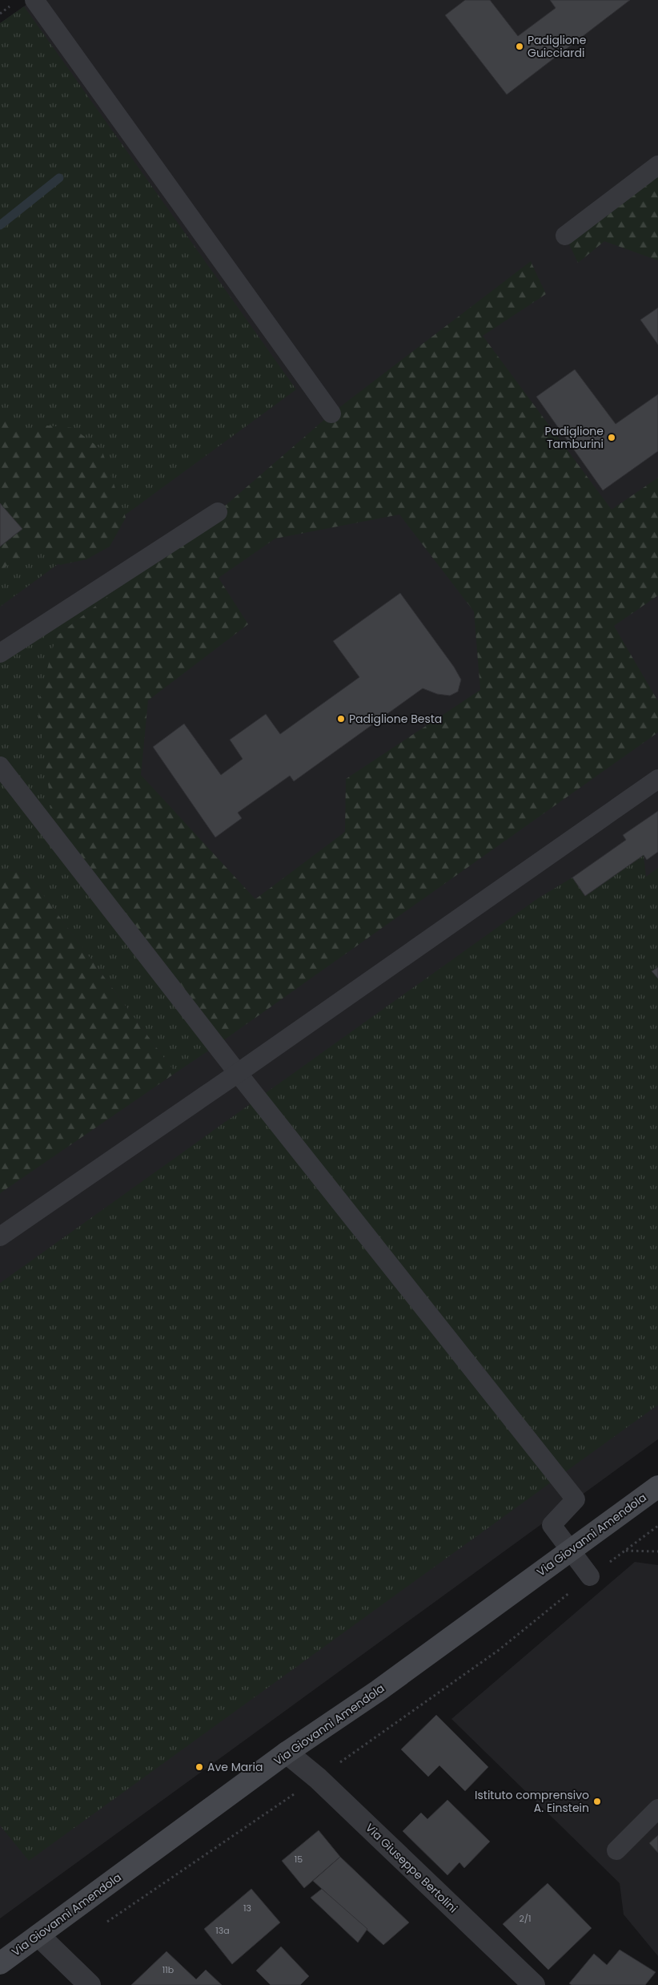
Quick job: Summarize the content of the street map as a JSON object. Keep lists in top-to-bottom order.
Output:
{
  "streets": {
    "main road": ["Via Giovanni Amendola"],
    "street": ["Via Giuseppe Bertolini"]
  },
  "crossings": [
    ["Via Giovanni Amendola", "Via Giuseppe Bertolini"]
  ],
  "places": [
    "Padiglione Guicciardi",
    "Padiglione Tamburini",
    "Padiglione Besta",
    "Ave Maria",
    "Istituto comprensivo A. Einstein"
  ],
  "house_numbers": [
    "15",
    "13",
    "2/1",
    "13a",
    "11b"
  ]
}
